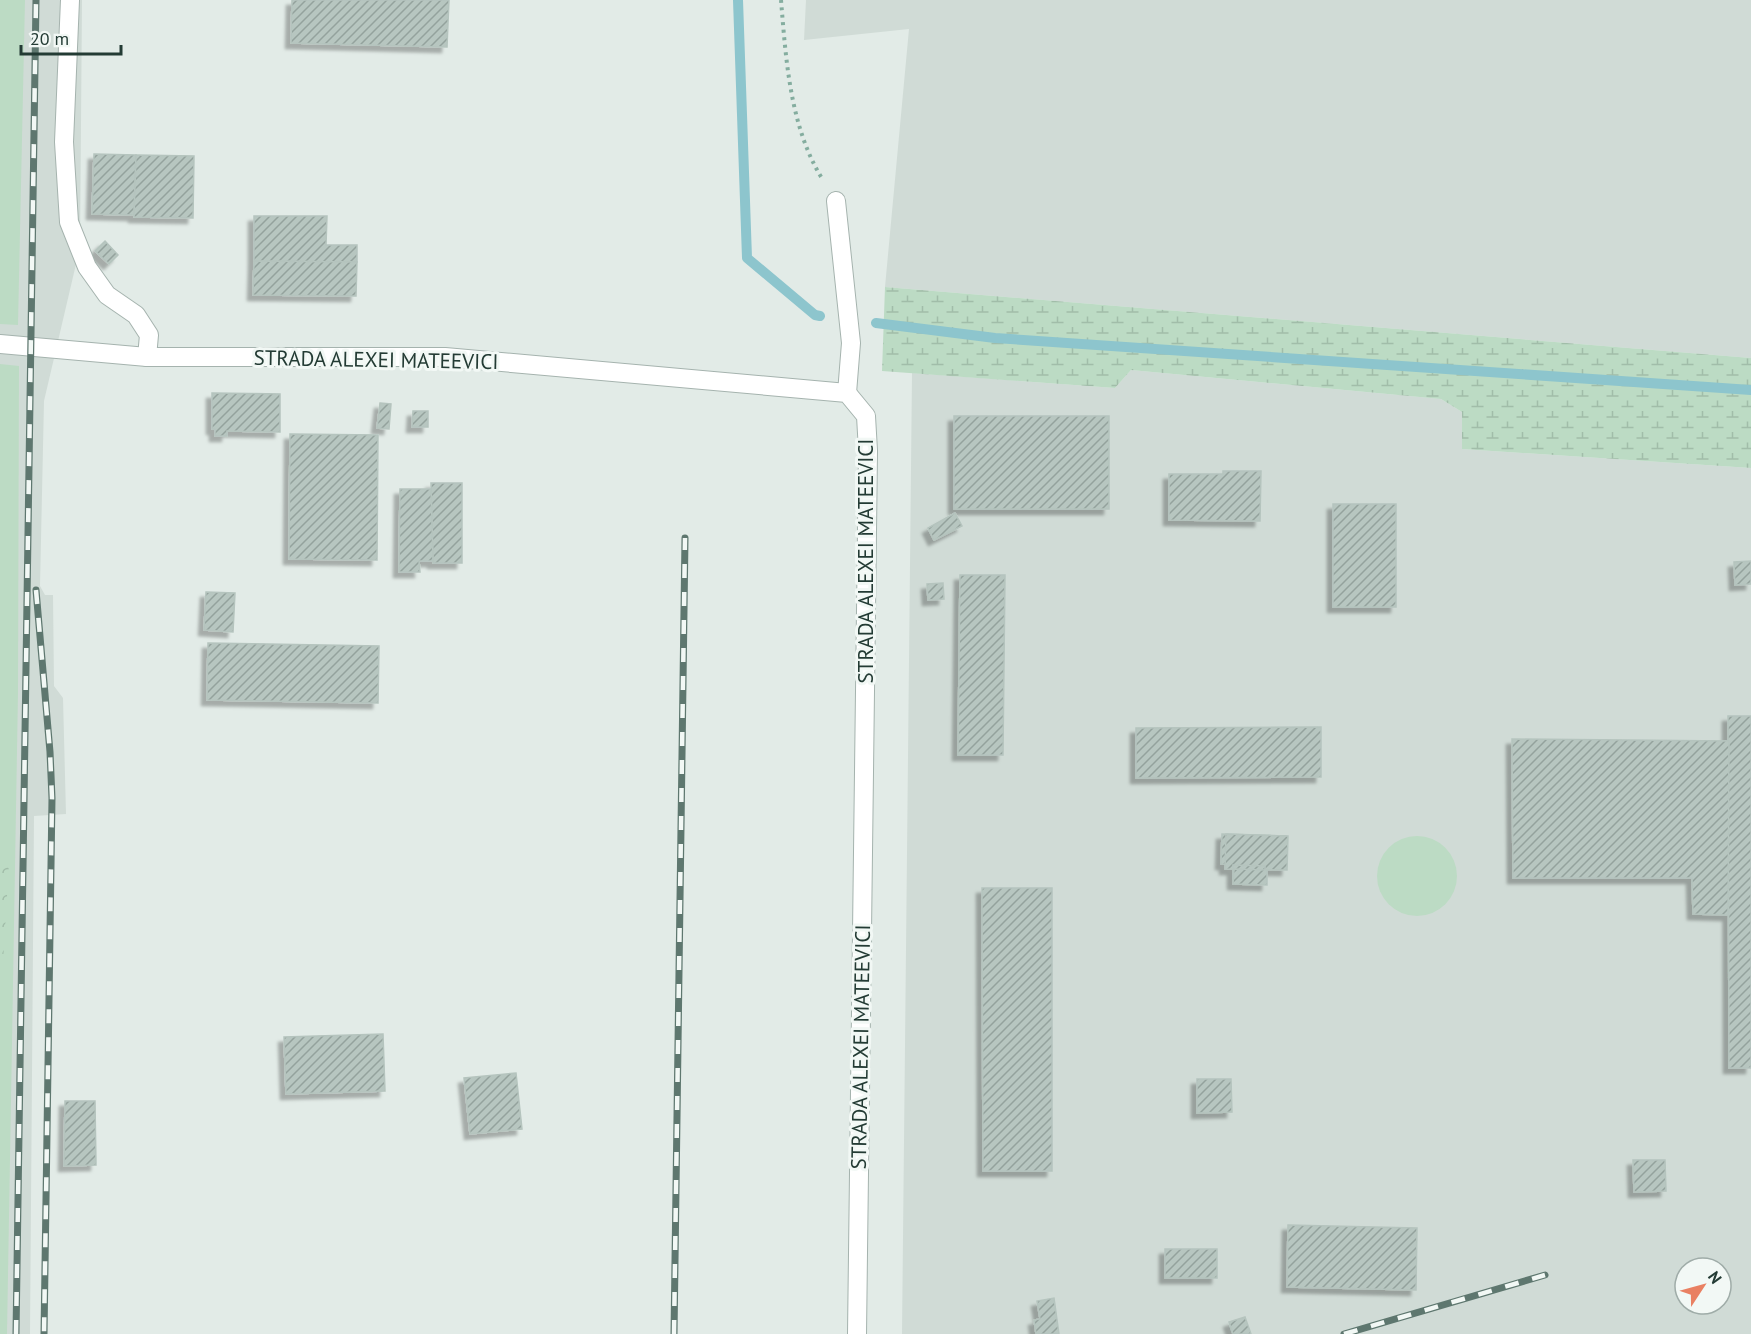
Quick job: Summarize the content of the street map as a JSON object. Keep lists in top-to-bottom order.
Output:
{
  "streets": {
    "street": ["STRADA ALEXEI MATEEVICI"]
  },
  "scale_bar": "20 m",
  "north": "top right"
}
